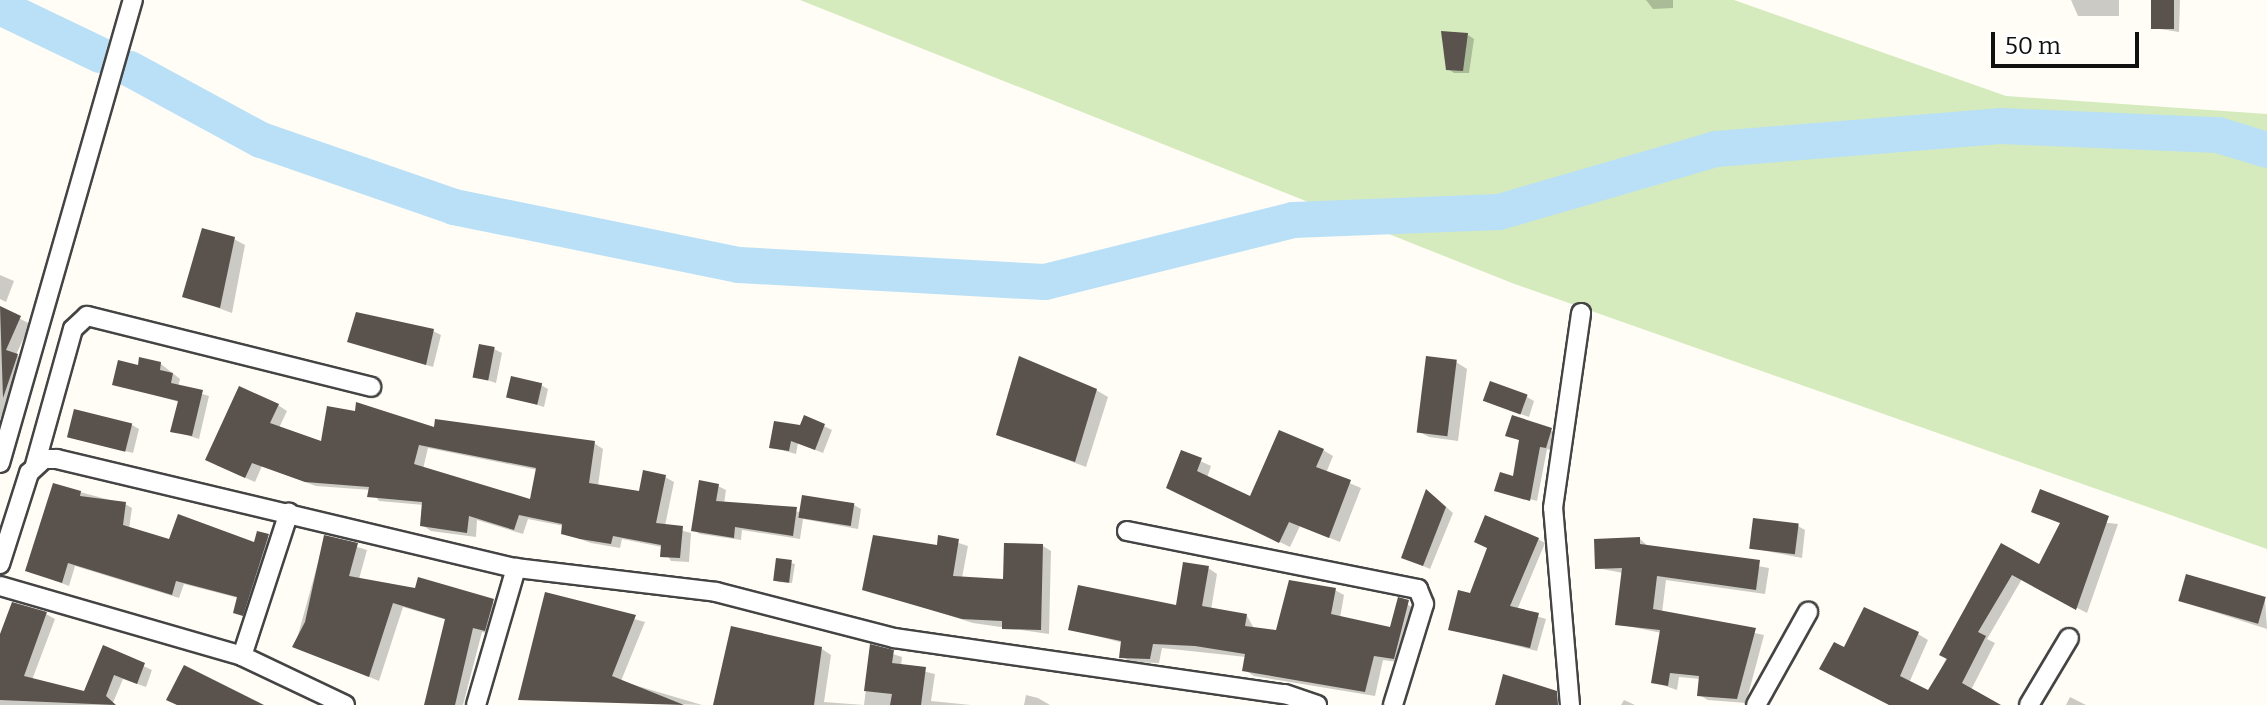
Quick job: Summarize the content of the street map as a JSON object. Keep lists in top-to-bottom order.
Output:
{
  "scale_bar": "50 m"
}
